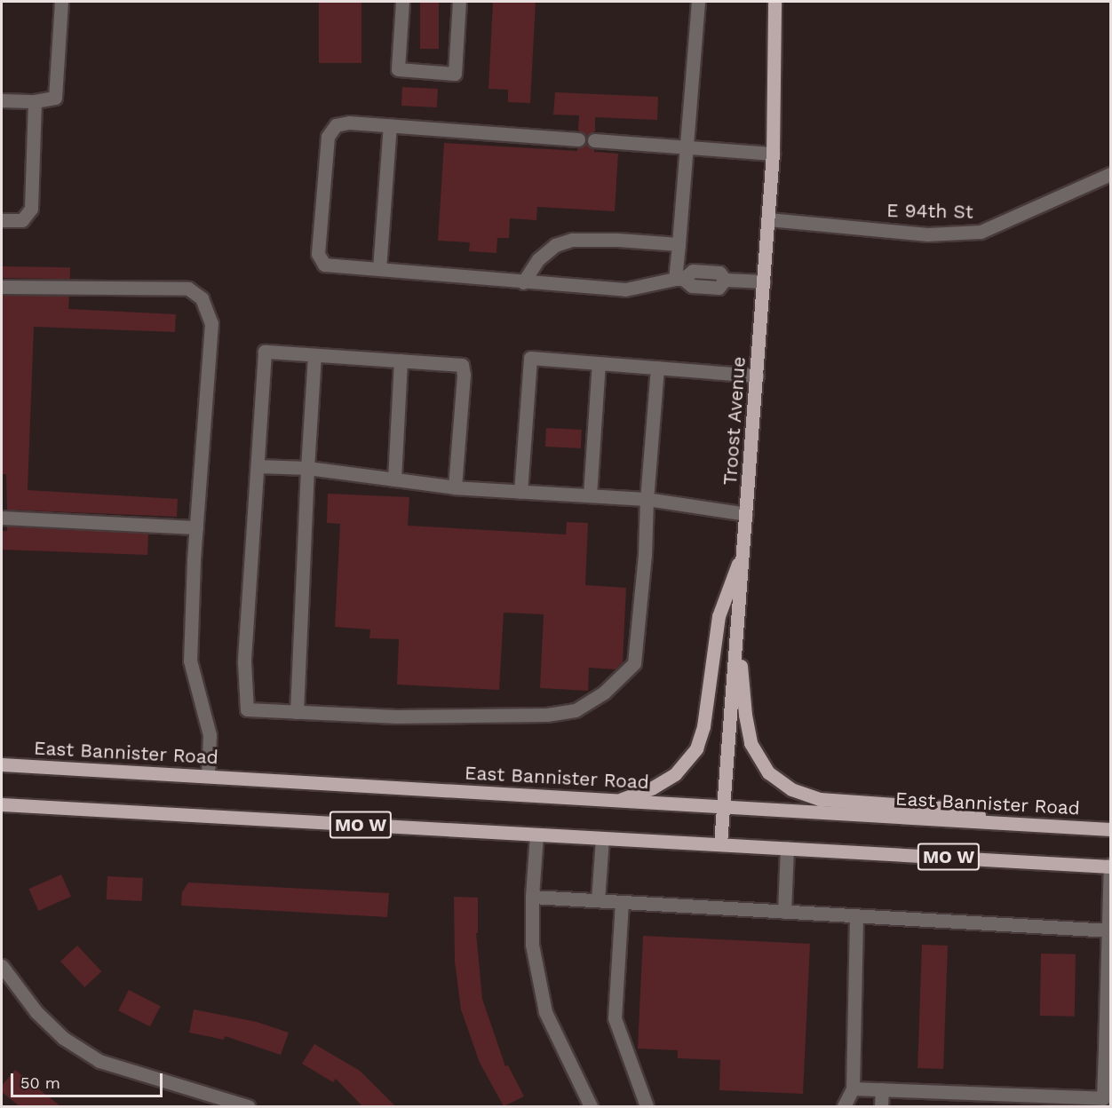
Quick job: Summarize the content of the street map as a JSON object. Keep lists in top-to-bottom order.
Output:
{
  "streets": {
    "main road": ["Troost Avenue", "East Bannister Road", "MO W"],
    "street": ["E 94th St"]
  },
  "crossings": [
    ["E 94th St", "Troost Avenue"],
    ["Troost Avenue", "East Bannister Road"],
    ["Troost Avenue", "MO W"]
  ],
  "scale_bar": "50 m"
}
